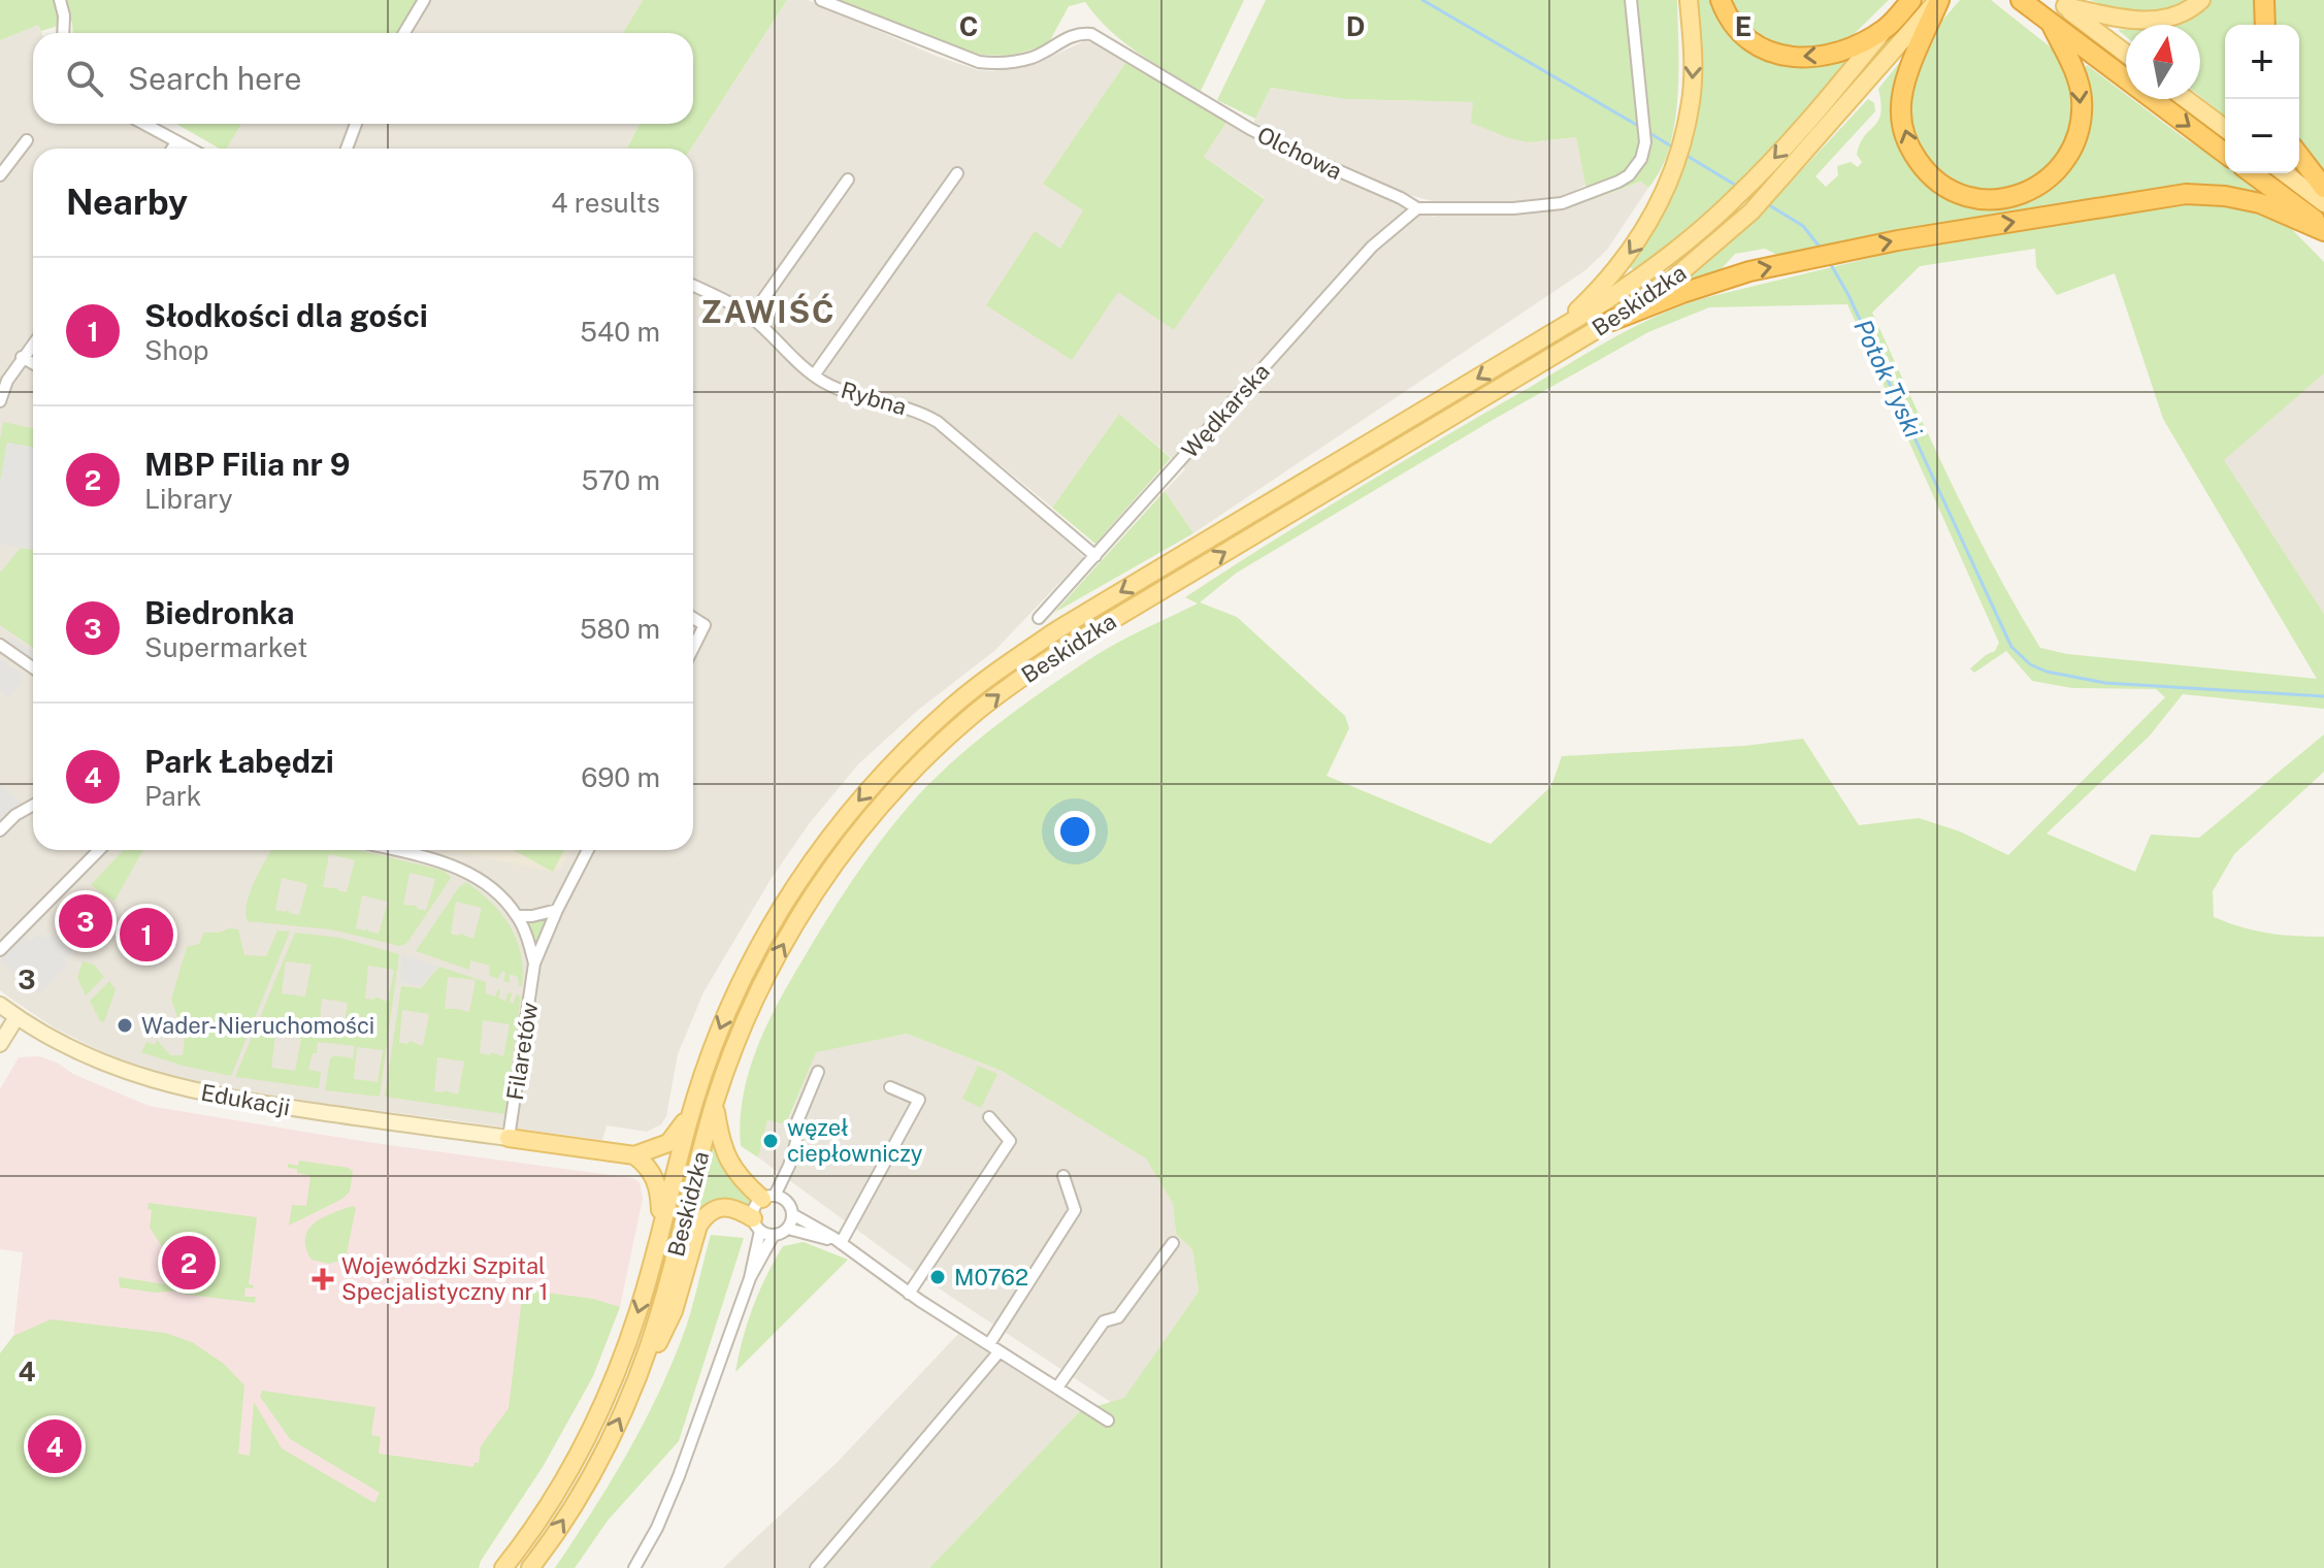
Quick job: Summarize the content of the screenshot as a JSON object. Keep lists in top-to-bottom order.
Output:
{
  "streets": {
    "highway": ["Beskidzka"],
    "street": [
      "Olchowa",
      "Rybna",
      "Wędkarska",
      "Filaretów",
      "Edukacji"
    ]
  },
  "crossings": [
    ["Olchowa", "Wędkarska"],
    ["Rybna", "Wędkarska"],
    ["Filaretów", "Edukacji"]
  ],
  "districts": ["ZAWIŚĆ"],
  "water": ["Potok Tyski"],
  "places": {
    "other": ["Wader-Nieruchomości", "węzeł ciepłowniczy", "M0762"],
    "health": ["Wojewódzki Szpital Specjalistyczny nr 1"]
  },
  "north": "top",
  "page": {
    "map_buttons": ["+", "−"],
    "search": "Search here",
    "heading": ["Nearby", "4 results"],
    "list": [
      {
        "mark": "1",
        "name": "Słodkości dla gości",
        "note": "Shop",
        "value": "540 m"
      },
      {
        "mark": "2",
        "name": "MBP Filia nr 9",
        "note": "Library",
        "value": "570 m"
      },
      {
        "mark": "3",
        "name": "Biedronka",
        "note": "Supermarket",
        "value": "580 m"
      },
      {
        "mark": "4",
        "name": "Park Łabędzi",
        "note": "Park",
        "value": "690 m"
      }
    ],
    "pins": [
      "3",
      "1",
      "2",
      "4"
    ]
  },
  "grid": {
    "columns": ["C", "D", "E"],
    "rows": ["3", "4"]
  }
}
